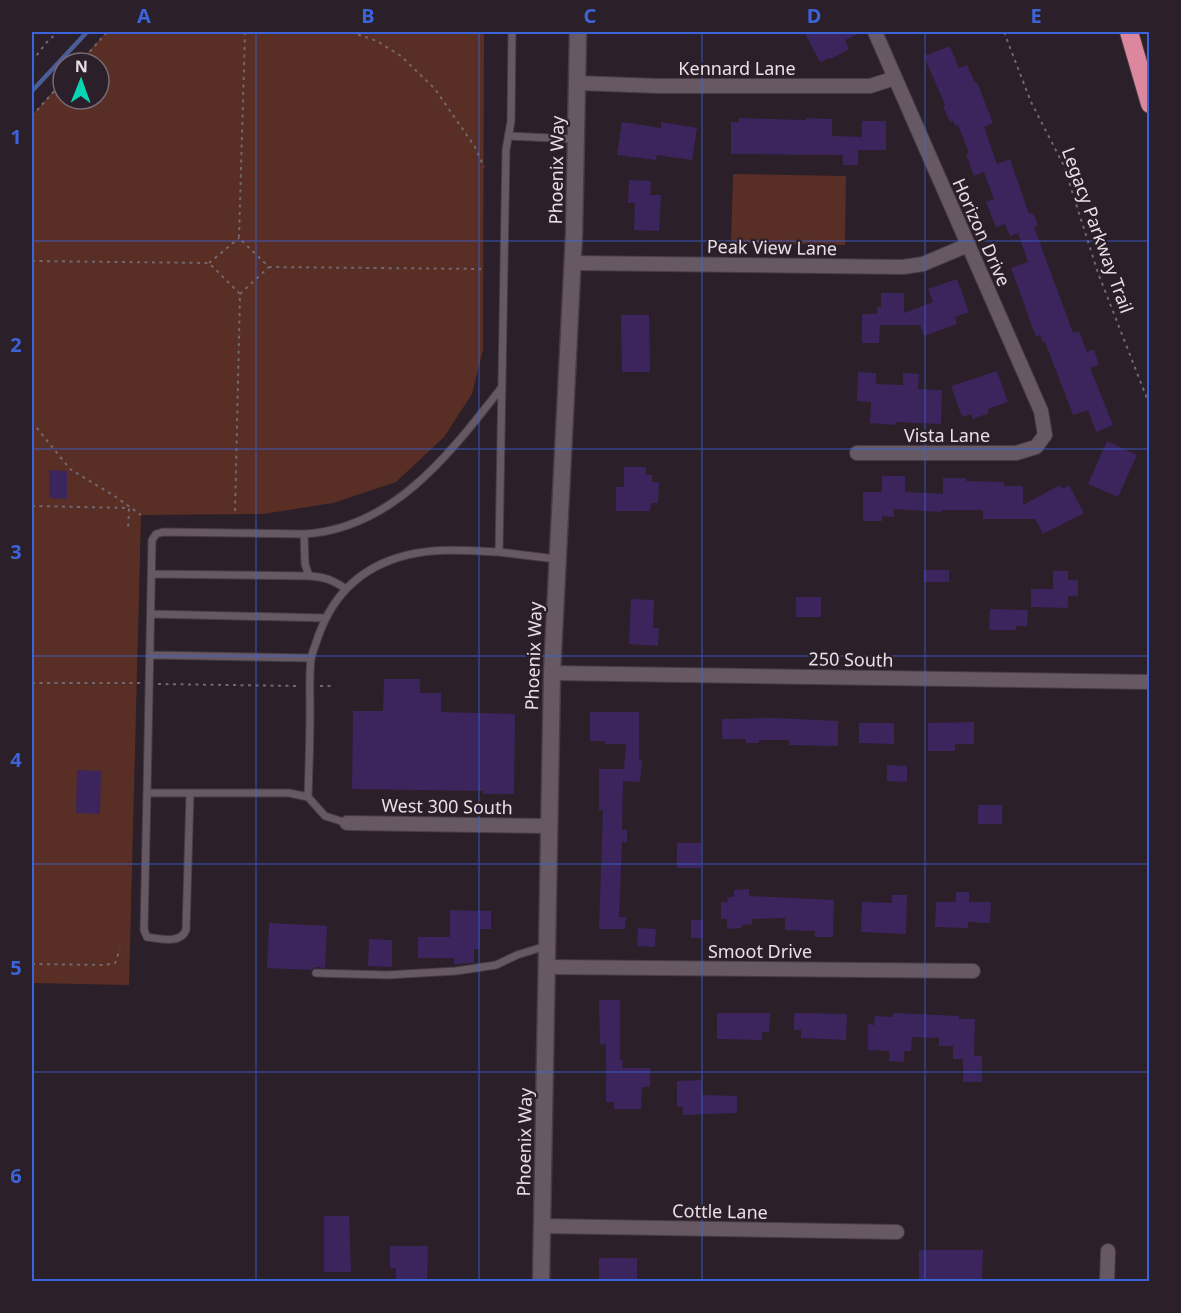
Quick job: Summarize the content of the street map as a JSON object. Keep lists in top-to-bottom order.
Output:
{
  "streets": {
    "street": [
      "Kennard Lane",
      "Phoenix Way",
      "Horizon Drive",
      "Peak View Lane",
      "Vista Lane",
      "250 South",
      "West 300 South",
      "Smoot Drive",
      "Cottle Lane"
    ],
    "path": ["Legacy Parkway Trail"]
  },
  "crossings": [
    ["Kennard Lane", "Phoenix Way"],
    ["Kennard Lane", "Horizon Drive"],
    ["Phoenix Way", "Peak View Lane"],
    ["Phoenix Way", "250 South"],
    ["Phoenix Way", "West 300 South"],
    ["Phoenix Way", "Smoot Drive"],
    ["Phoenix Way", "Cottle Lane"],
    ["Horizon Drive", "Peak View Lane"],
    ["Horizon Drive", "Vista Lane"]
  ],
  "north": "top",
  "grid": {
    "columns": [
      "A",
      "B",
      "C",
      "D",
      "E"
    ],
    "rows": [
      "1",
      "2",
      "3",
      "4",
      "5",
      "6"
    ]
  }
}
